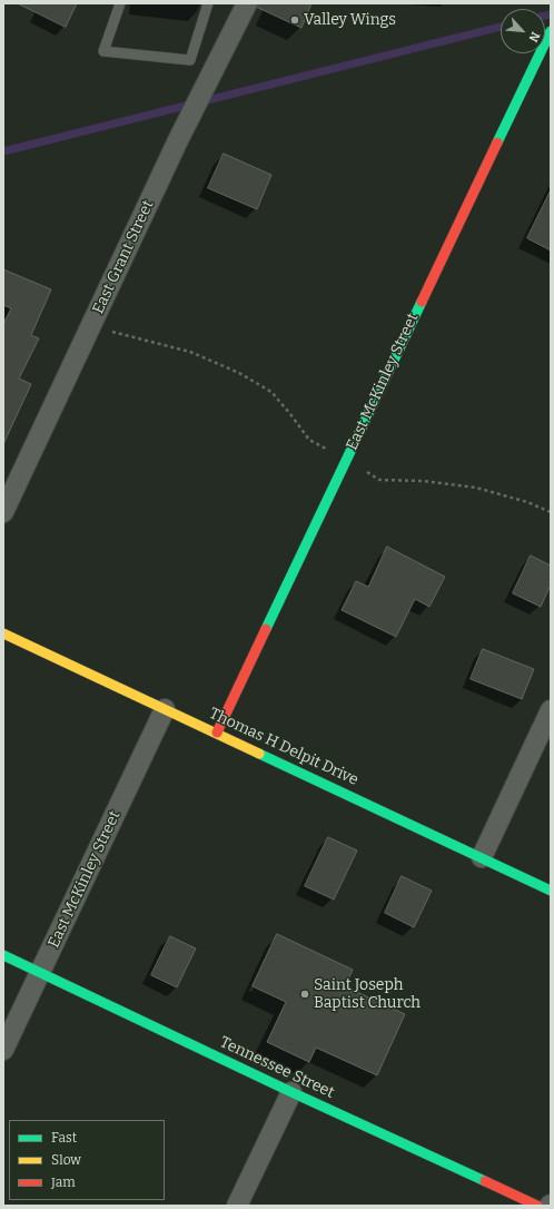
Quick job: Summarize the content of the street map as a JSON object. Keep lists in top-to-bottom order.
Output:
{
  "streets": {
    "street": [
      "East Grant Street",
      "East McKinley Street",
      "Thomas H Delpit Drive",
      "Tennessee Street"
    ]
  },
  "crossings": [
    ["East McKinley Street", "Thomas H Delpit Drive"],
    ["East McKinley Street", "Tennessee Street"]
  ],
  "places": ["Valley Wings", "Saint Joseph Baptist Church"],
  "legend": ["Fast", "Slow", "Jam"],
  "north": "bottom right"
}
